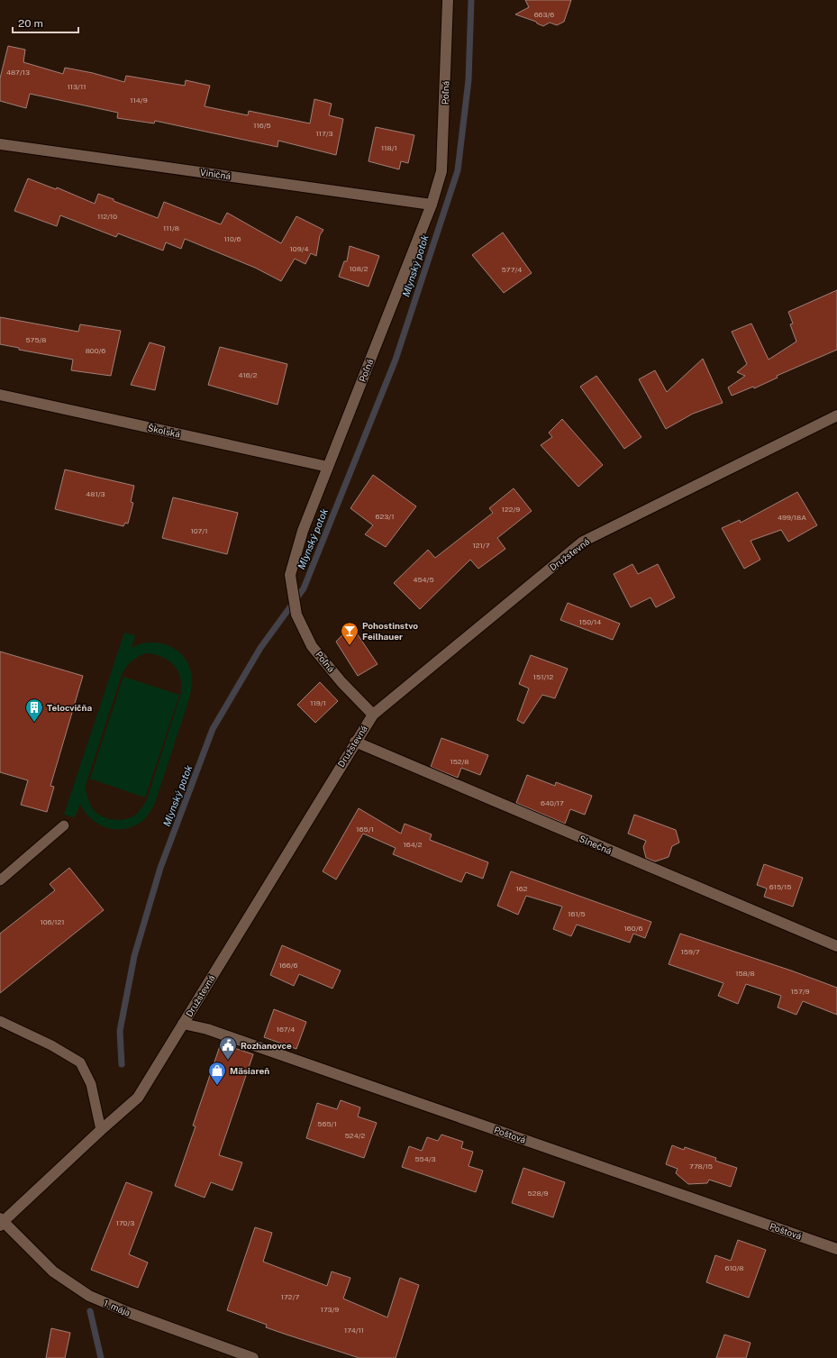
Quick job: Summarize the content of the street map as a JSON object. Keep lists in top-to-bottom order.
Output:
{
  "streets": {
    "street": [
      "Poľná",
      "Viničná",
      "Školská",
      "Družstevná",
      "Slnečná",
      "Poštová",
      "1. mája"
    ]
  },
  "crossings": [
    ["Poľná", "Viničná"],
    ["Poľná", "Školská"],
    ["Poľná", "Družstevná"],
    ["Družstevná", "Slnečná"],
    ["Družstevná", "Poštová"],
    ["Družstevná", "1. mája"]
  ],
  "water": ["Mlynský potok"],
  "places": {
    "bar": ["Pohostinstvo Feilhauer"],
    "building": ["Telocvičňa"],
    "public building": ["Rozhanovce"],
    "shop": ["Mäsiareň"]
  },
  "house_numbers": [
    "663/6",
    "487/13",
    "113/11",
    "114/9",
    "116/5",
    "117/3",
    "118/1",
    "112/10",
    "111/8",
    "110/6",
    "109/4",
    "108/2",
    "577/4",
    "575/8",
    "800/6",
    "416/2",
    "481/3",
    "122/9",
    "623/1",
    "499/18A",
    "107/1",
    "121/7",
    "454/5",
    "150/14",
    "151/12",
    "119/1",
    "152/8",
    "640/17",
    "165/1",
    "164/2",
    "615/15",
    "162",
    "161/5",
    "106/121",
    "160/6",
    "159/7",
    "166/6",
    "158/8",
    "157/9",
    "167/4",
    "565/1",
    "524/2",
    "554/3",
    "778/15",
    "528/9",
    "170/3",
    "610/8",
    "172/7",
    "173/9",
    "174/11"
  ],
  "scale_bar": "20 m"
}
